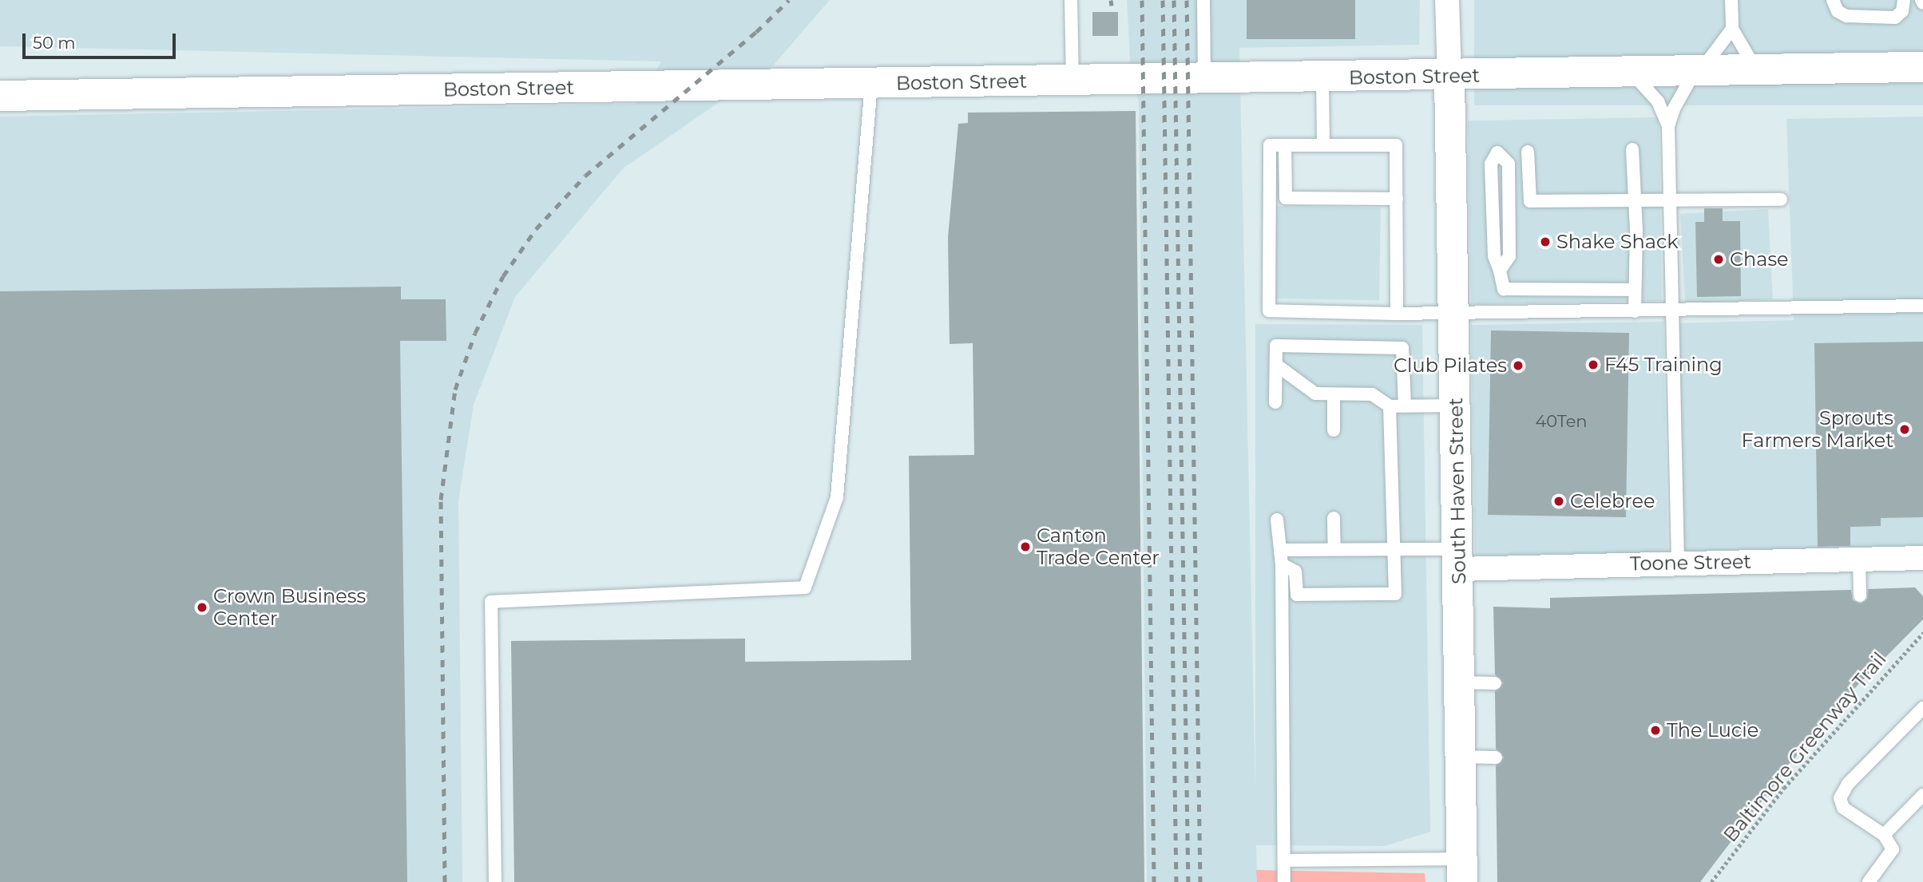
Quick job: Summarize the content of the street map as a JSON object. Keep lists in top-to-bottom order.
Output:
{
  "streets": {
    "main road": ["Boston Street", "South Haven Street"],
    "street": ["Toone Street"],
    "path": ["Baltimore Greenway Trail"]
  },
  "crossings": [
    ["Boston Street", "South Haven Street"],
    ["South Haven Street", "Toone Street"]
  ],
  "places": [
    "Shake Shack",
    "Chase",
    "F45 Training",
    "Club Pilates",
    "Sprouts Farmers Market",
    "Celebree",
    "Canton Trade Center",
    "Crown Business Center",
    "The Lucie"
  ],
  "house_numbers": ["40Ten"],
  "scale_bar": "50 m"
}
